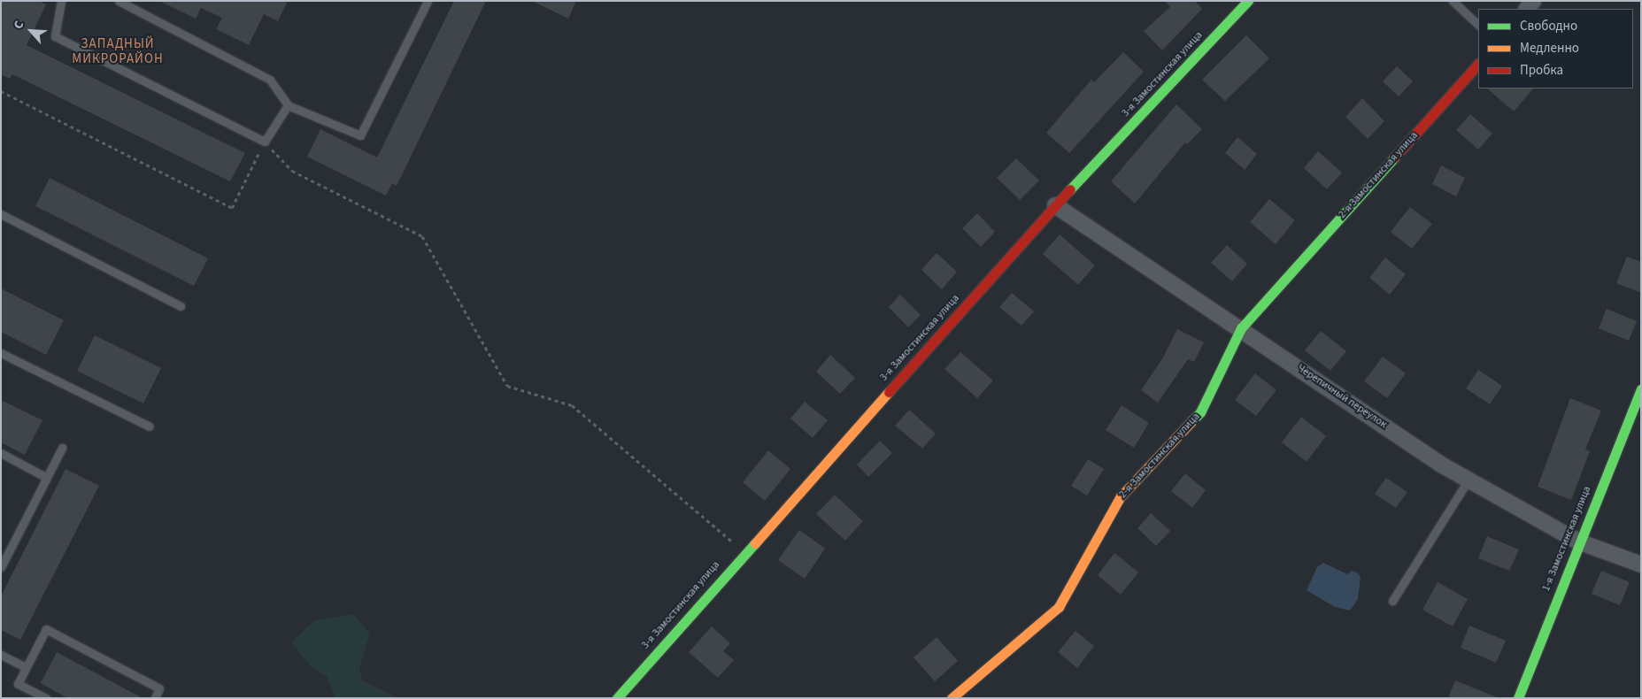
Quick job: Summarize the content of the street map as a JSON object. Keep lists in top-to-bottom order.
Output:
{
  "streets": {
    "street": [
      "3-я Замостинская улица",
      "2-я Замостинская улица",
      "Черепичный переулок",
      "1-я Замостинская улица"
    ]
  },
  "crossings": [
    ["3-я Замостинская улица", "Черепичный переулок"],
    ["2-я Замостинская улица", "Черепичный переулок"],
    ["Черепичный переулок", "1-я Замостинская улица"]
  ],
  "districts": ["ЗАПАДНЫЙ МИКРОРАЙОН"],
  "legend": ["Свободно", "Медленно", "Пробка"],
  "north": "top left"
}
